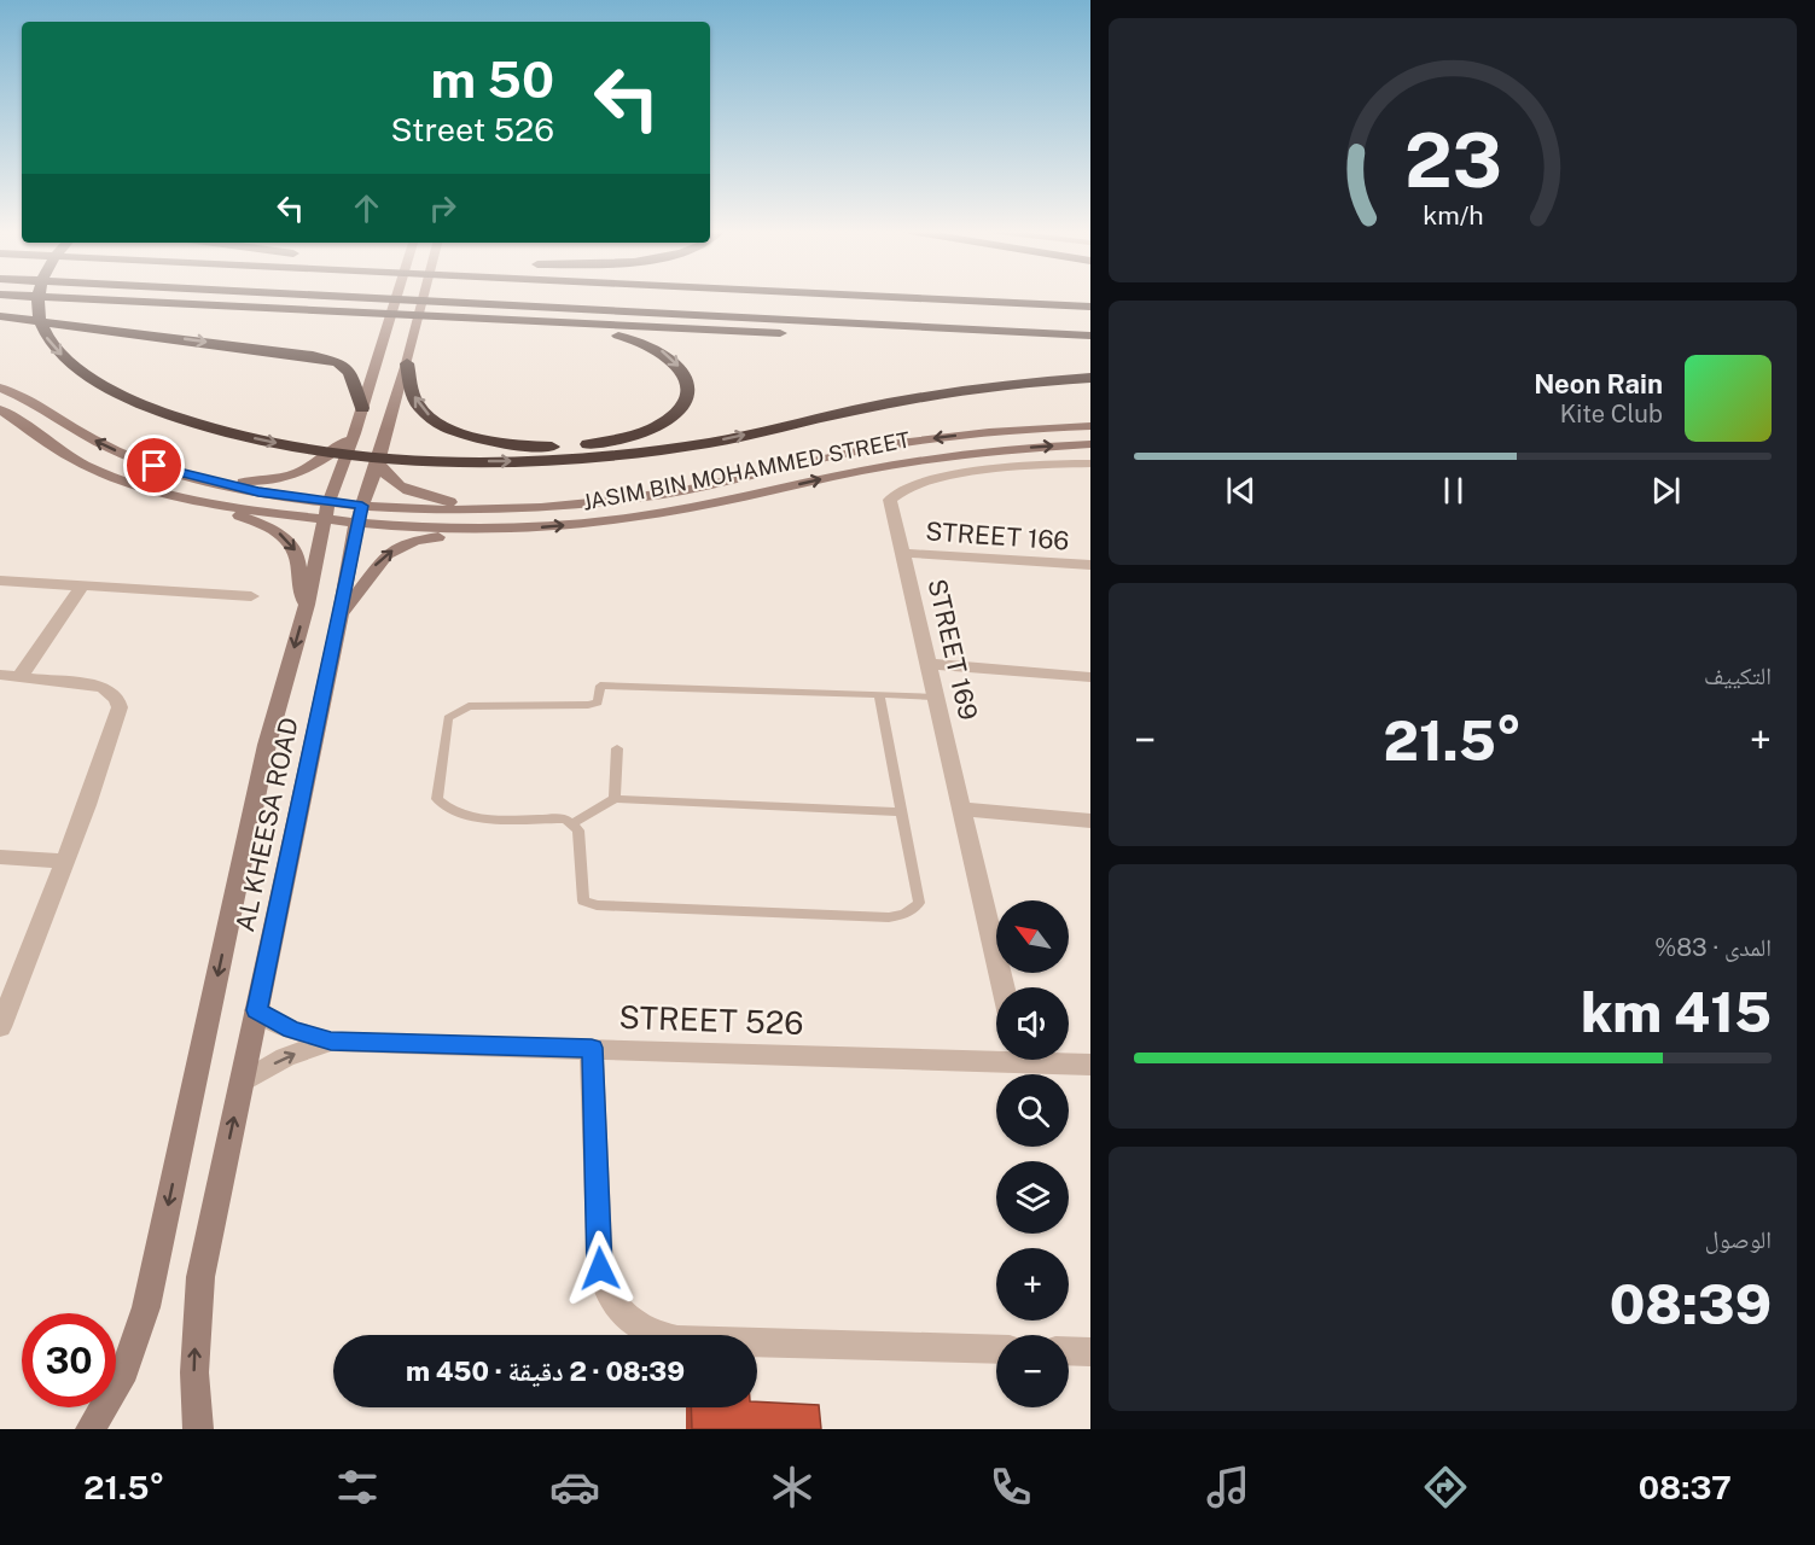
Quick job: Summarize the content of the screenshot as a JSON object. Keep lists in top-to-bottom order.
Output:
{
  "streets": {
    "main road": ["JASIM BIN MOHAMMED STREET", "AL KHEESA ROAD"],
    "street": ["STREET 166", "STREET 169", "STREET 526"]
  },
  "crossings": [
    ["JASIM BIN MOHAMMED STREET", "AL KHEESA ROAD"],
    ["STREET 166", "STREET 169"],
    ["AL KHEESA ROAD", "STREET 526"]
  ],
  "north": "top left",
  "page": {
    "turn": ["50 m", "Street 526"],
    "song": ["Neon Rain", "Kite Club"],
    "tile": [
      "التكييف",
      ["المدى · 83%", "415 km"],
      ["الوصول", "08:39"]
    ],
    "heat": ["−", "21.5°", "+"],
    "map_buttons": ["+", "−"],
    "limit": "30",
    "trip": "08:39 · 2 دقيقة · 450 m",
    "tabs": ["08:37", "21.5°"],
    "gauge": ["23", "km/h"]
  }
}
